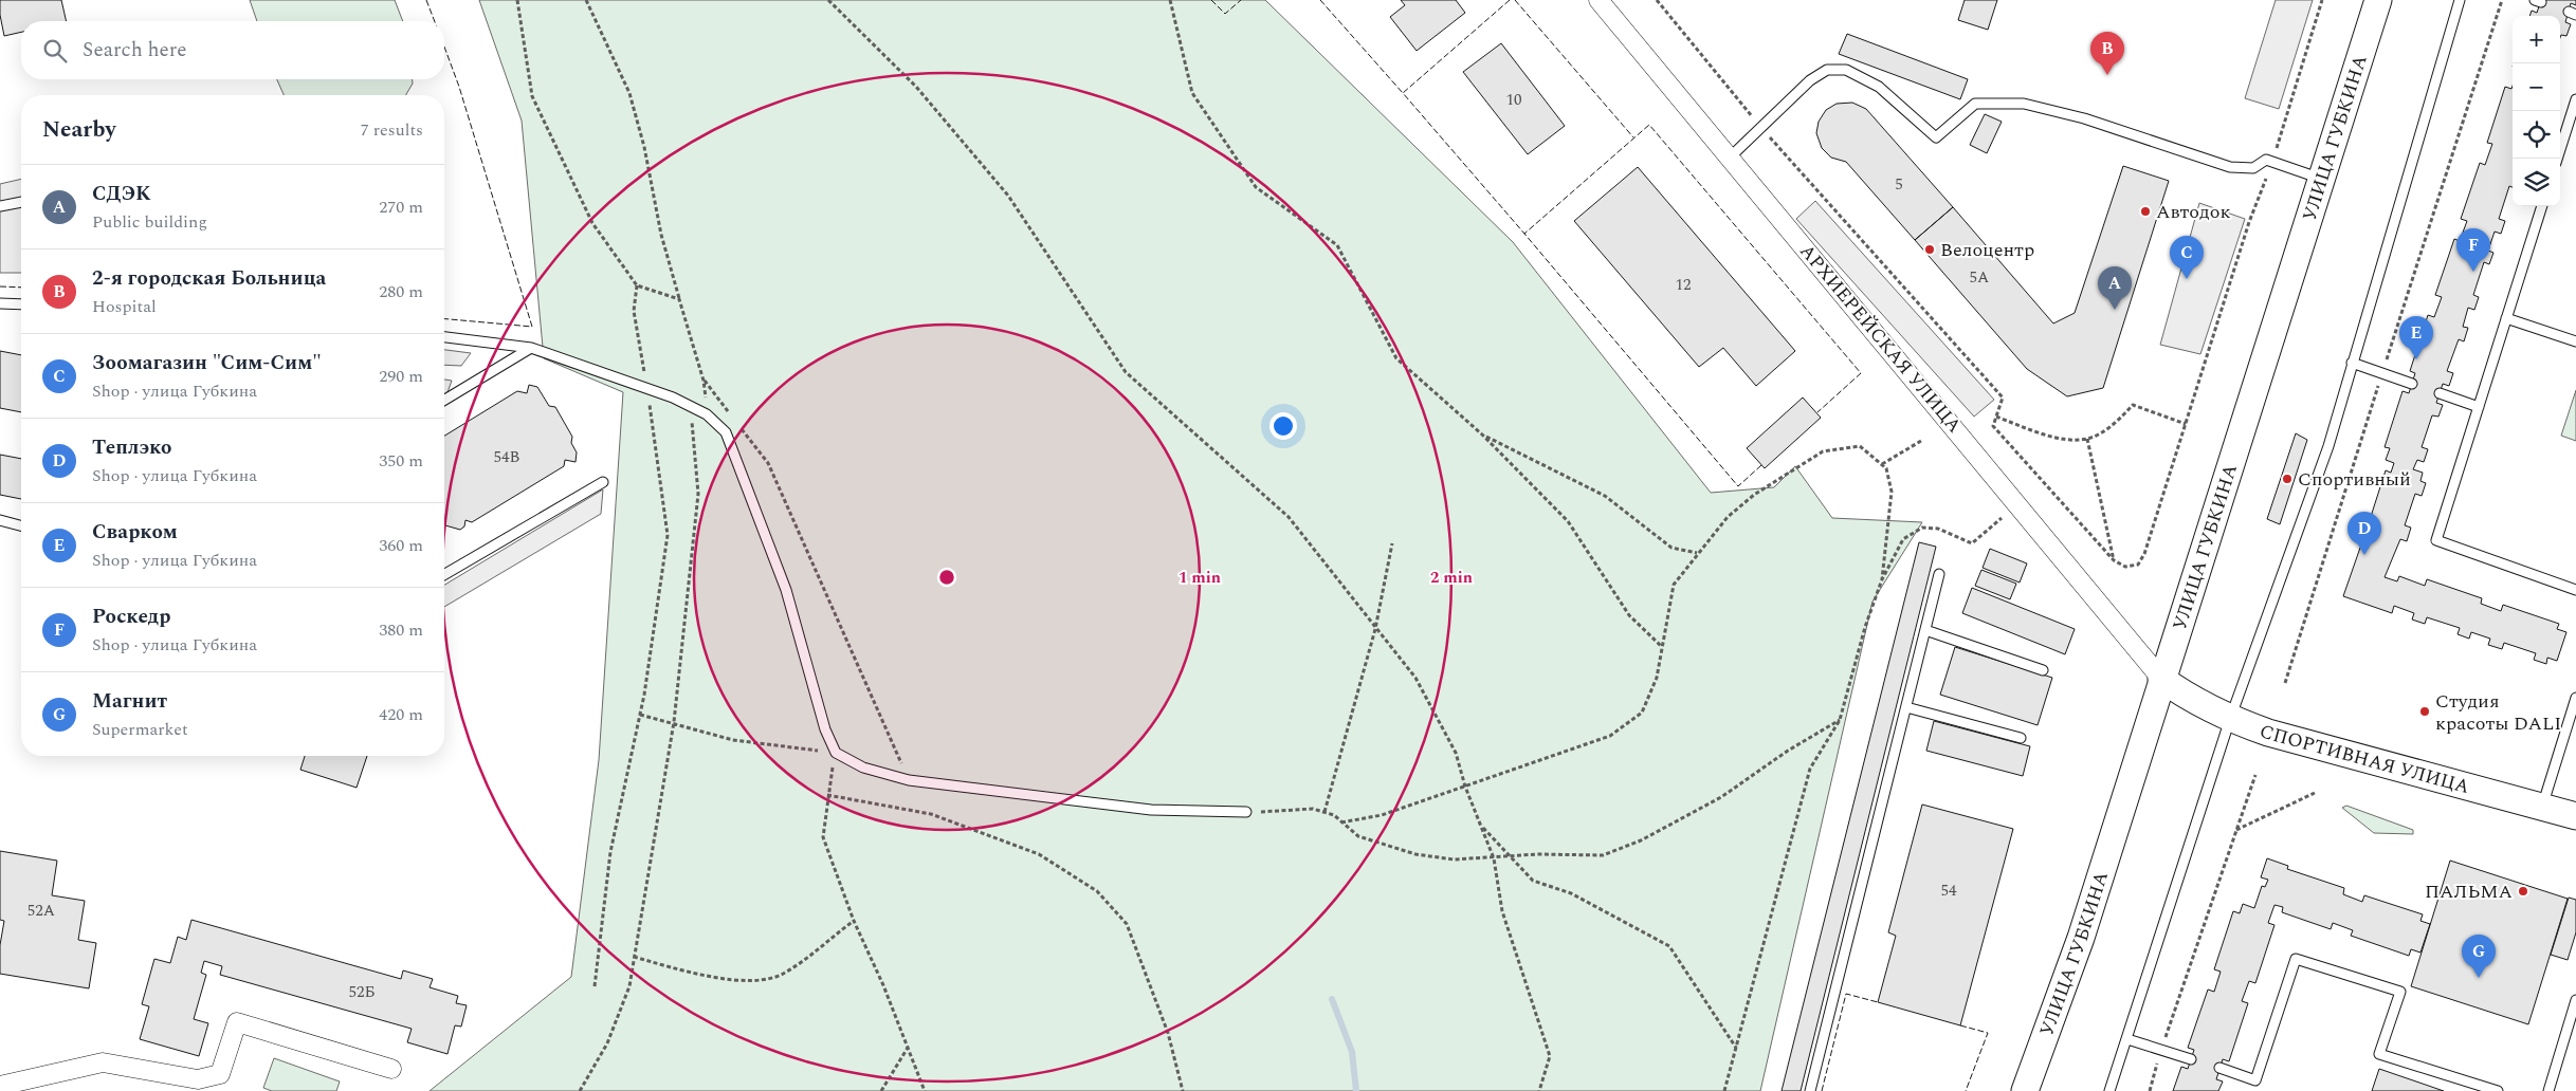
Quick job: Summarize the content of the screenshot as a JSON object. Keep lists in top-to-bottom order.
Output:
{
  "streets": {
    "main road": ["УЛИЦА ГУБКИНА", "СПОРТИВНАЯ УЛИЦА"],
    "street": ["АРХИЕРЕЙСКАЯ УЛИЦА"]
  },
  "crossings": [
    ["УЛИЦА ГУБКИНА", "АРХИЕРЕЙСКАЯ УЛИЦА"],
    ["УЛИЦА ГУБКИНА", "СПОРТИВНАЯ УЛИЦА"],
    ["АРХИЕРЕЙСКАЯ УЛИЦА", "СПОРТИВНАЯ УЛИЦА"]
  ],
  "places": [
    "Автодок",
    "Велоцентр",
    "Спортивный",
    "Студия красоты DALI",
    "ПАЛЬМА"
  ],
  "house_numbers": [
    "10",
    "5",
    "5А",
    "12",
    "54В",
    "54",
    "52А",
    "52Б"
  ],
  "page": {
    "map_buttons": ["+", "−"],
    "search": "Search here",
    "pins": [
      "B",
      "F",
      "C",
      "A",
      "E",
      "D",
      "G"
    ],
    "heading": ["Nearby", "7 results"],
    "list": [
      {
        "mark": "A",
        "name": "СДЭК",
        "note": "Public building",
        "value": "270 m"
      },
      {
        "mark": "B",
        "name": "2-я городская Больница",
        "note": "Hospital",
        "value": "280 m"
      },
      {
        "mark": "C",
        "name": "Зоомагазин \"Сим-Сим\"",
        "note": "Shop · улица Губкина",
        "value": "290 m"
      },
      {
        "mark": "D",
        "name": "Теплэко",
        "note": "Shop · улица Губкина",
        "value": "350 m"
      },
      {
        "mark": "E",
        "name": "Сварком",
        "note": "Shop · улица Губкина",
        "value": "360 m"
      },
      {
        "mark": "F",
        "name": "Роскедр",
        "note": "Shop · улица Губкина",
        "value": "380 m"
      },
      {
        "mark": "G",
        "name": "Магнит",
        "note": "Supermarket",
        "value": "420 m"
      }
    ]
  },
  "rings": ["1 min", "2 min"]
}
